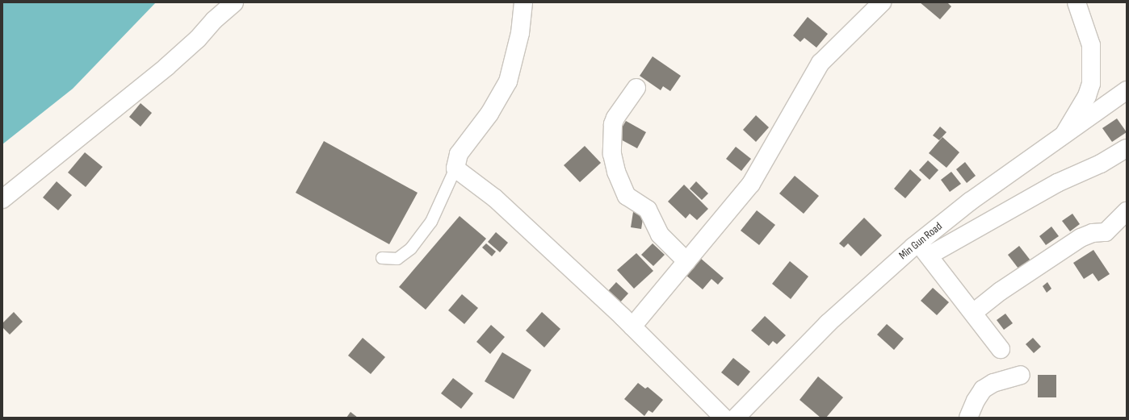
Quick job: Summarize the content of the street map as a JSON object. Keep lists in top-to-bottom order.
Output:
{
  "streets": {
    "street": ["Min Gun Road"]
  }
}
